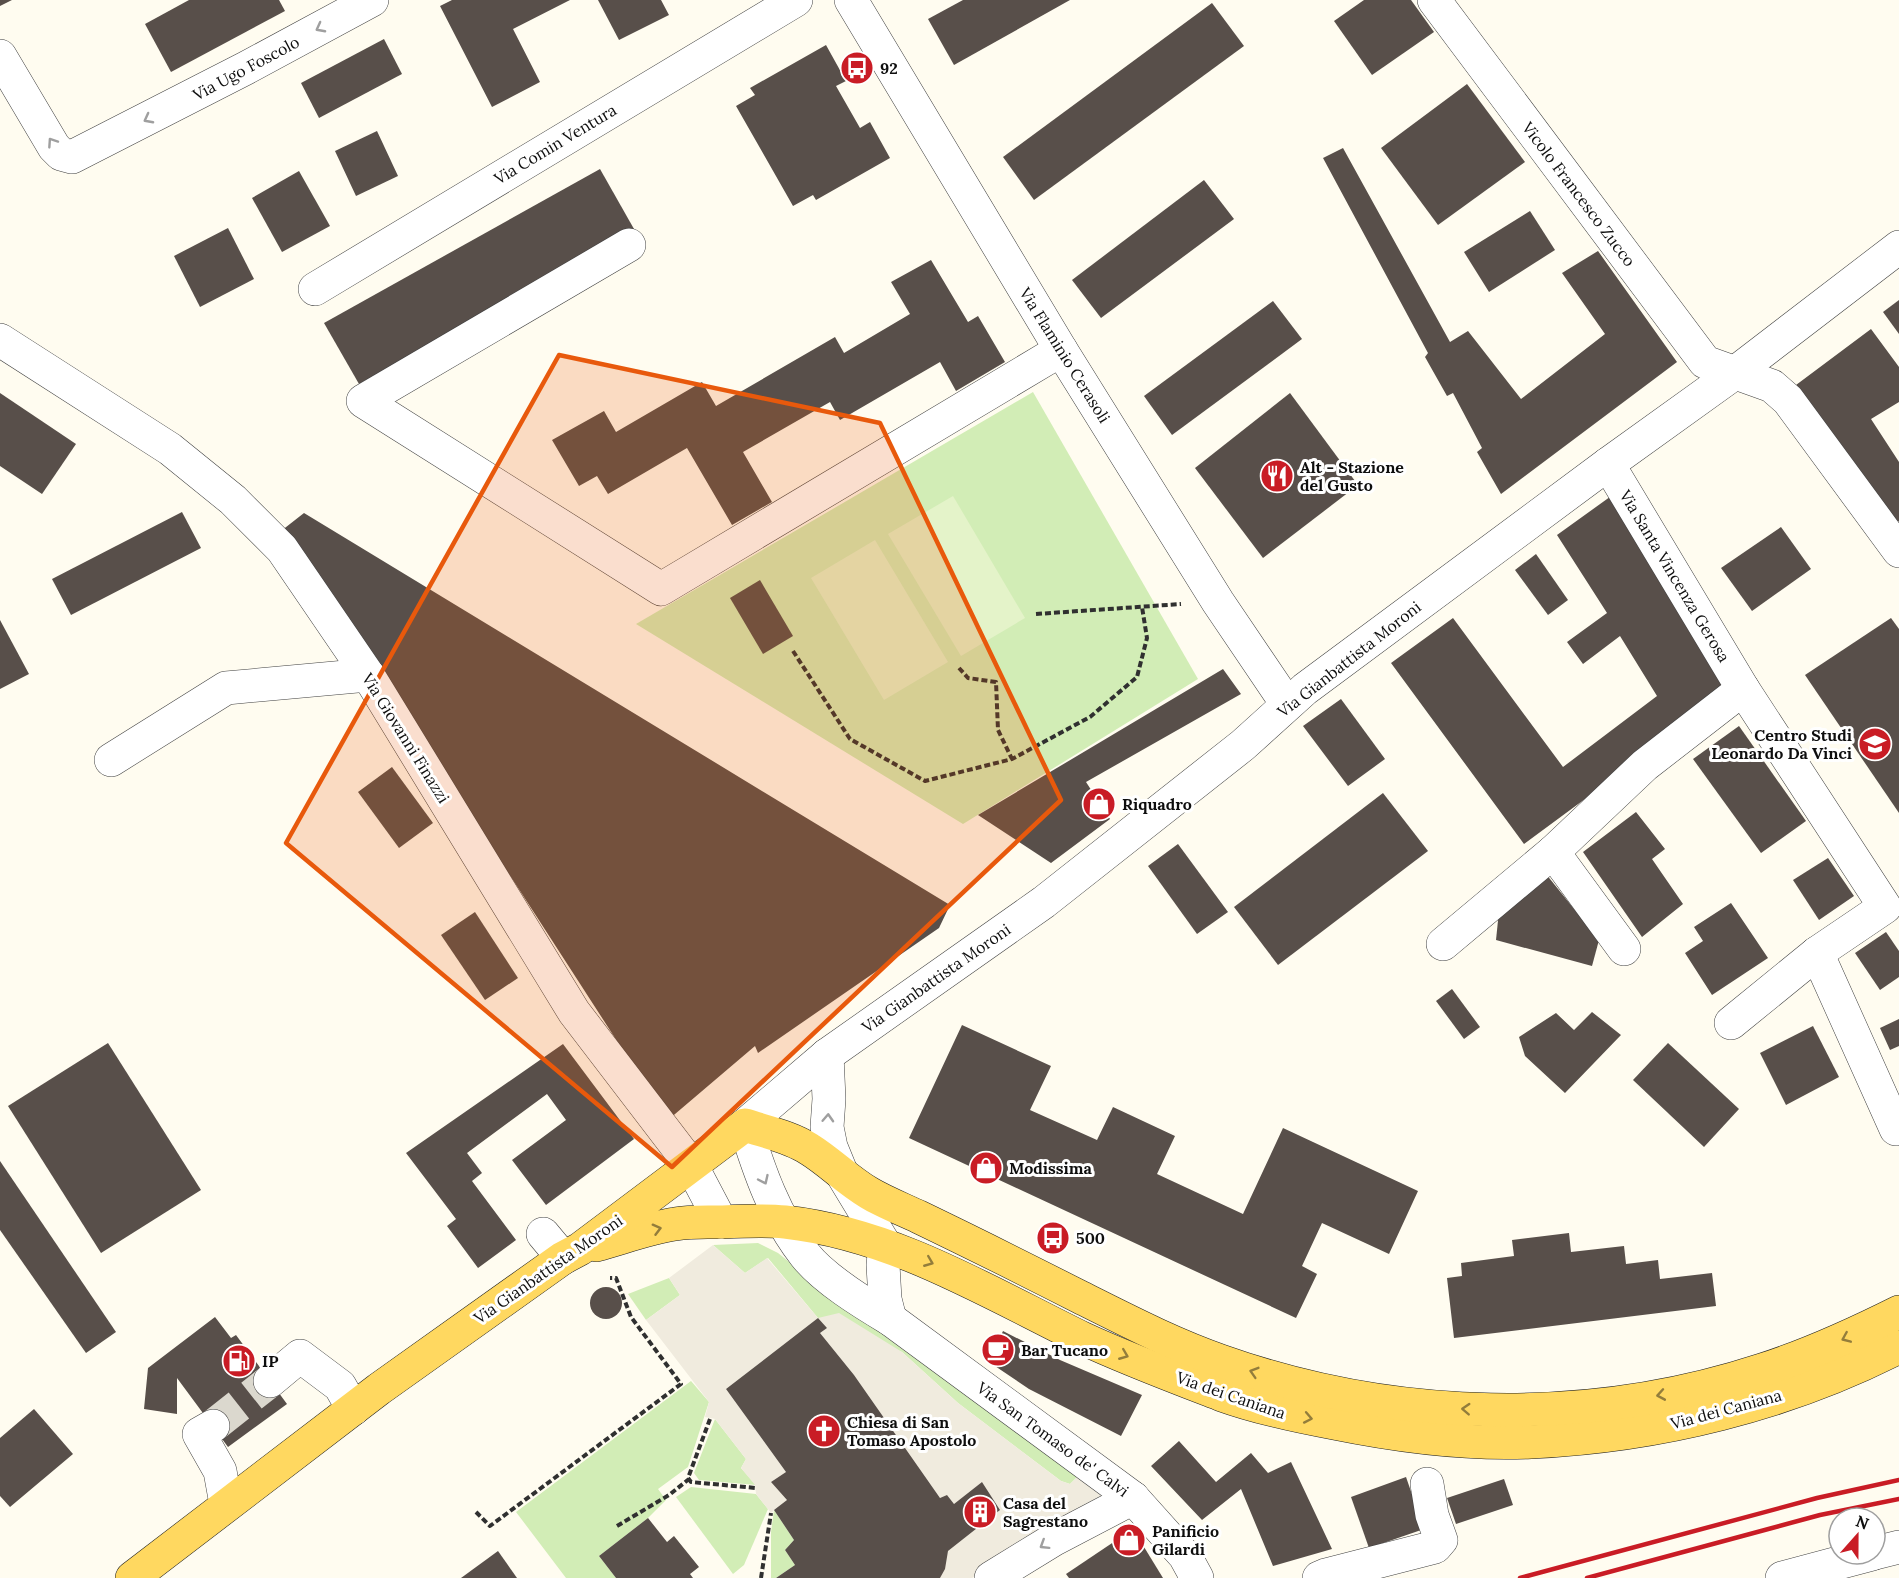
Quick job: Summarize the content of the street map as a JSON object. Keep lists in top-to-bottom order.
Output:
{
  "streets": {
    "main road": ["Via Gianbattista Moroni", "Via dei Caniana"],
    "street": [
      "Via Ugo Foscolo",
      "Via Comin Ventura",
      "Vicolo Francesco Zucco",
      "Via Flaminio Cerasoli",
      "Via Santa Vincenza Gerosa",
      "Via Giovanni Finazzi",
      "Via San Tomaso de' Calvi"
    ]
  },
  "crossings": [
    ["Vicolo Francesco Zucco", "Via Gianbattista Moroni"],
    ["Via Flaminio Cerasoli", "Via Gianbattista Moroni"],
    ["Via Santa Vincenza Gerosa", "Via Gianbattista Moroni"],
    ["Via Gianbattista Moroni", "Via Giovanni Finazzi"],
    ["Via Gianbattista Moroni", "Via dei Caniana"],
    ["Via Gianbattista Moroni", "Via San Tomaso de' Calvi"],
    ["Via Giovanni Finazzi", "Via dei Caniana"],
    ["Via dei Caniana", "Via San Tomaso de' Calvi"]
  ],
  "one_way": ["Via Ugo Foscolo"],
  "places": {
    "bus stop": ["92", "500"],
    "restaurant": ["Alt - Stazione del Gusto"],
    "school or university": ["Centro Studi Leonardo Da Vinci"],
    "shop": ["Riquadro", "Modissima", "Panificio Gilardi"],
    "cafe": ["Bar Tucano"],
    "fuel station": ["IP"],
    "church": ["Chiesa di San Tomaso Apostolo"],
    "building": ["Casa del Sagrestano"]
  },
  "north": "top"
}
